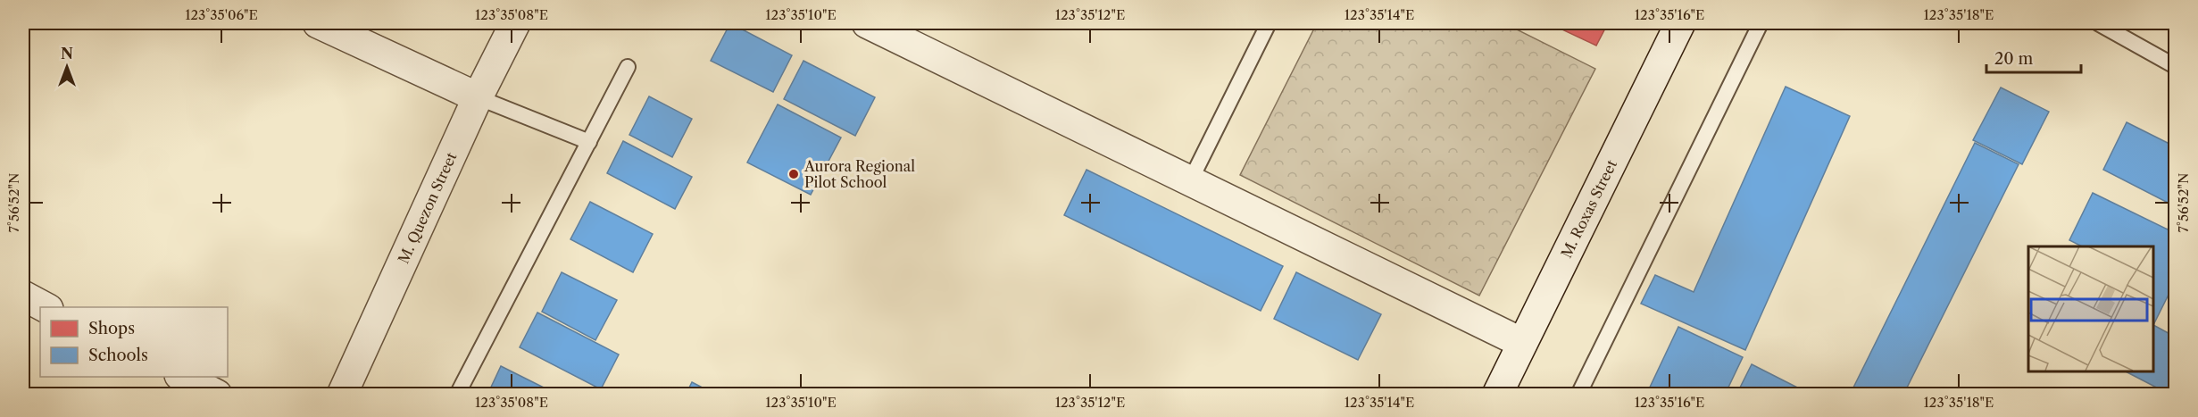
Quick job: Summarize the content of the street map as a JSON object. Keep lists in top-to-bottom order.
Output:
{
  "streets": {
    "street": ["M. Quezon Street", "M. Roxas Street"]
  },
  "places": ["Aurora Regional Pilot School"],
  "legend": ["Shops", "Schools"],
  "scale_bar": "20 m",
  "north": "top",
  "coordinates": [
    "123°35'06\"E",
    "123°35'08\"E",
    "123°35'10\"E",
    "123°35'12\"E",
    "123°35'14\"E",
    "123°35'16\"E",
    "123°35'18\"E",
    "7°56'52\"N"
  ]
}
